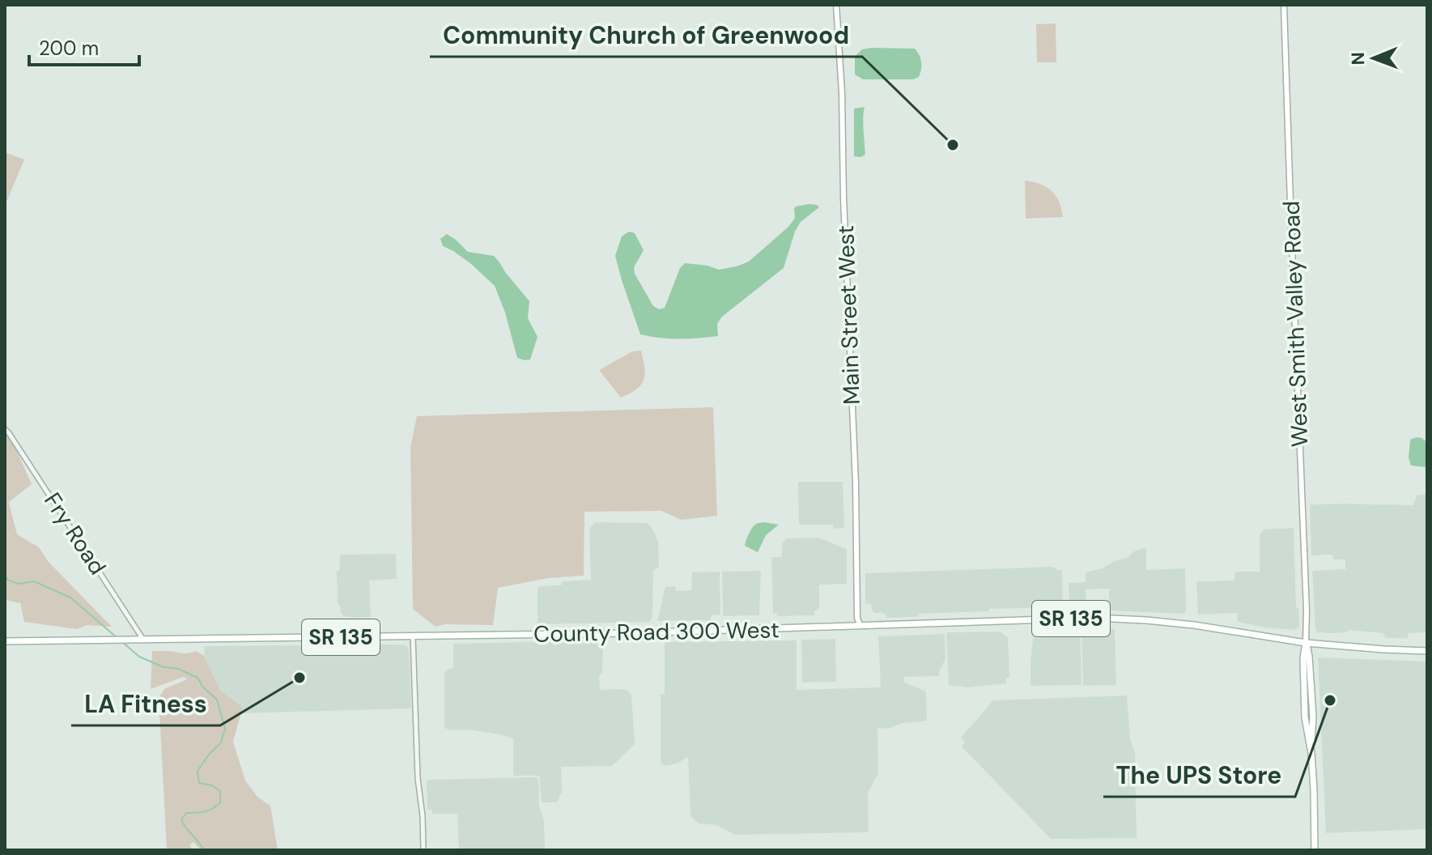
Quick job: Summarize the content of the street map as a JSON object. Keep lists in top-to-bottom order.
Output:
{
  "streets": {
    "main road": [
      "Main Street West",
      "West Smith Valley Road",
      "SR 135",
      "County Road 300 West"
    ],
    "street": ["Fry Road"]
  },
  "crossings": [
    ["Main Street West", "County Road 300 West"],
    ["West Smith Valley Road", "SR 135"],
    ["West Smith Valley Road", "County Road 300 West"],
    ["Fry Road", "County Road 300 West"],
    ["SR 135", "County Road 300 West"]
  ],
  "places": ["Community Church of Greenwood", "LA Fitness", "The UPS Store"],
  "scale_bar": "200 m",
  "north": "left"
}
